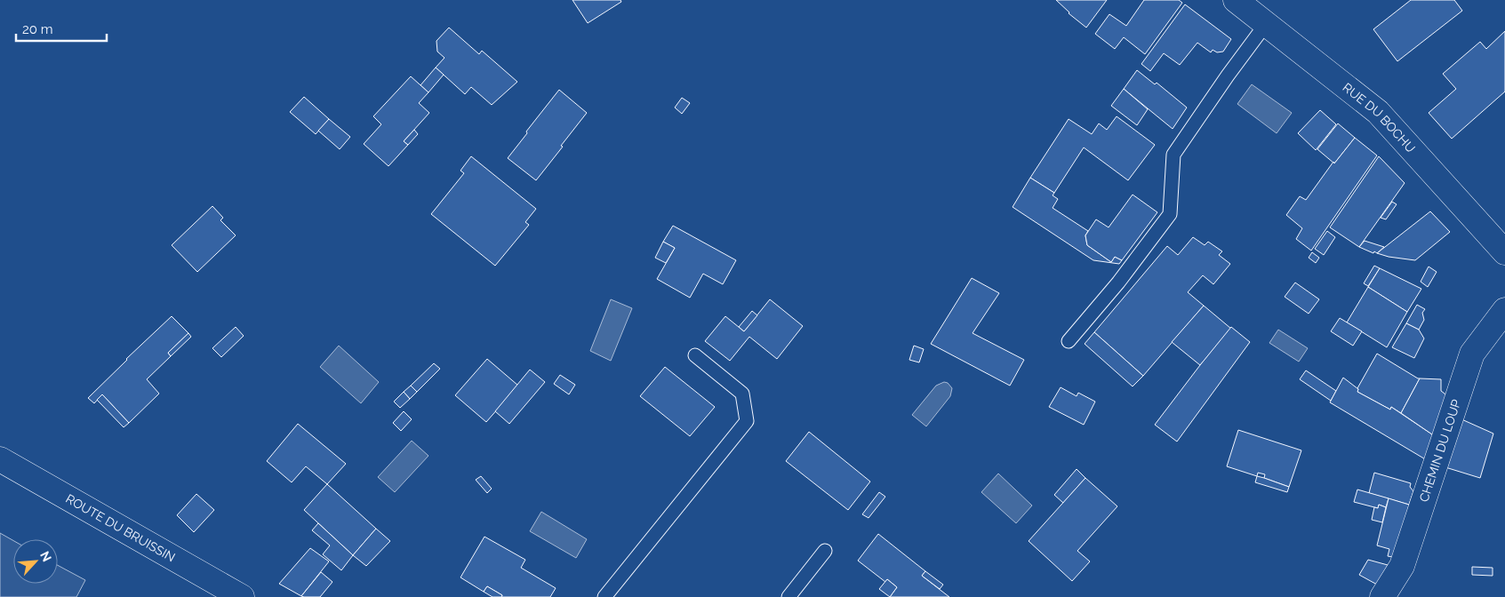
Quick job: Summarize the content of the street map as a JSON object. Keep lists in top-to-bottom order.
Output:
{
  "streets": {
    "street": ["RUE DU BOCHU", "CHEMIN DU LOUP", "ROUTE DU BRUISSIN"]
  },
  "scale_bar": "20 m",
  "north": "top right"
}
